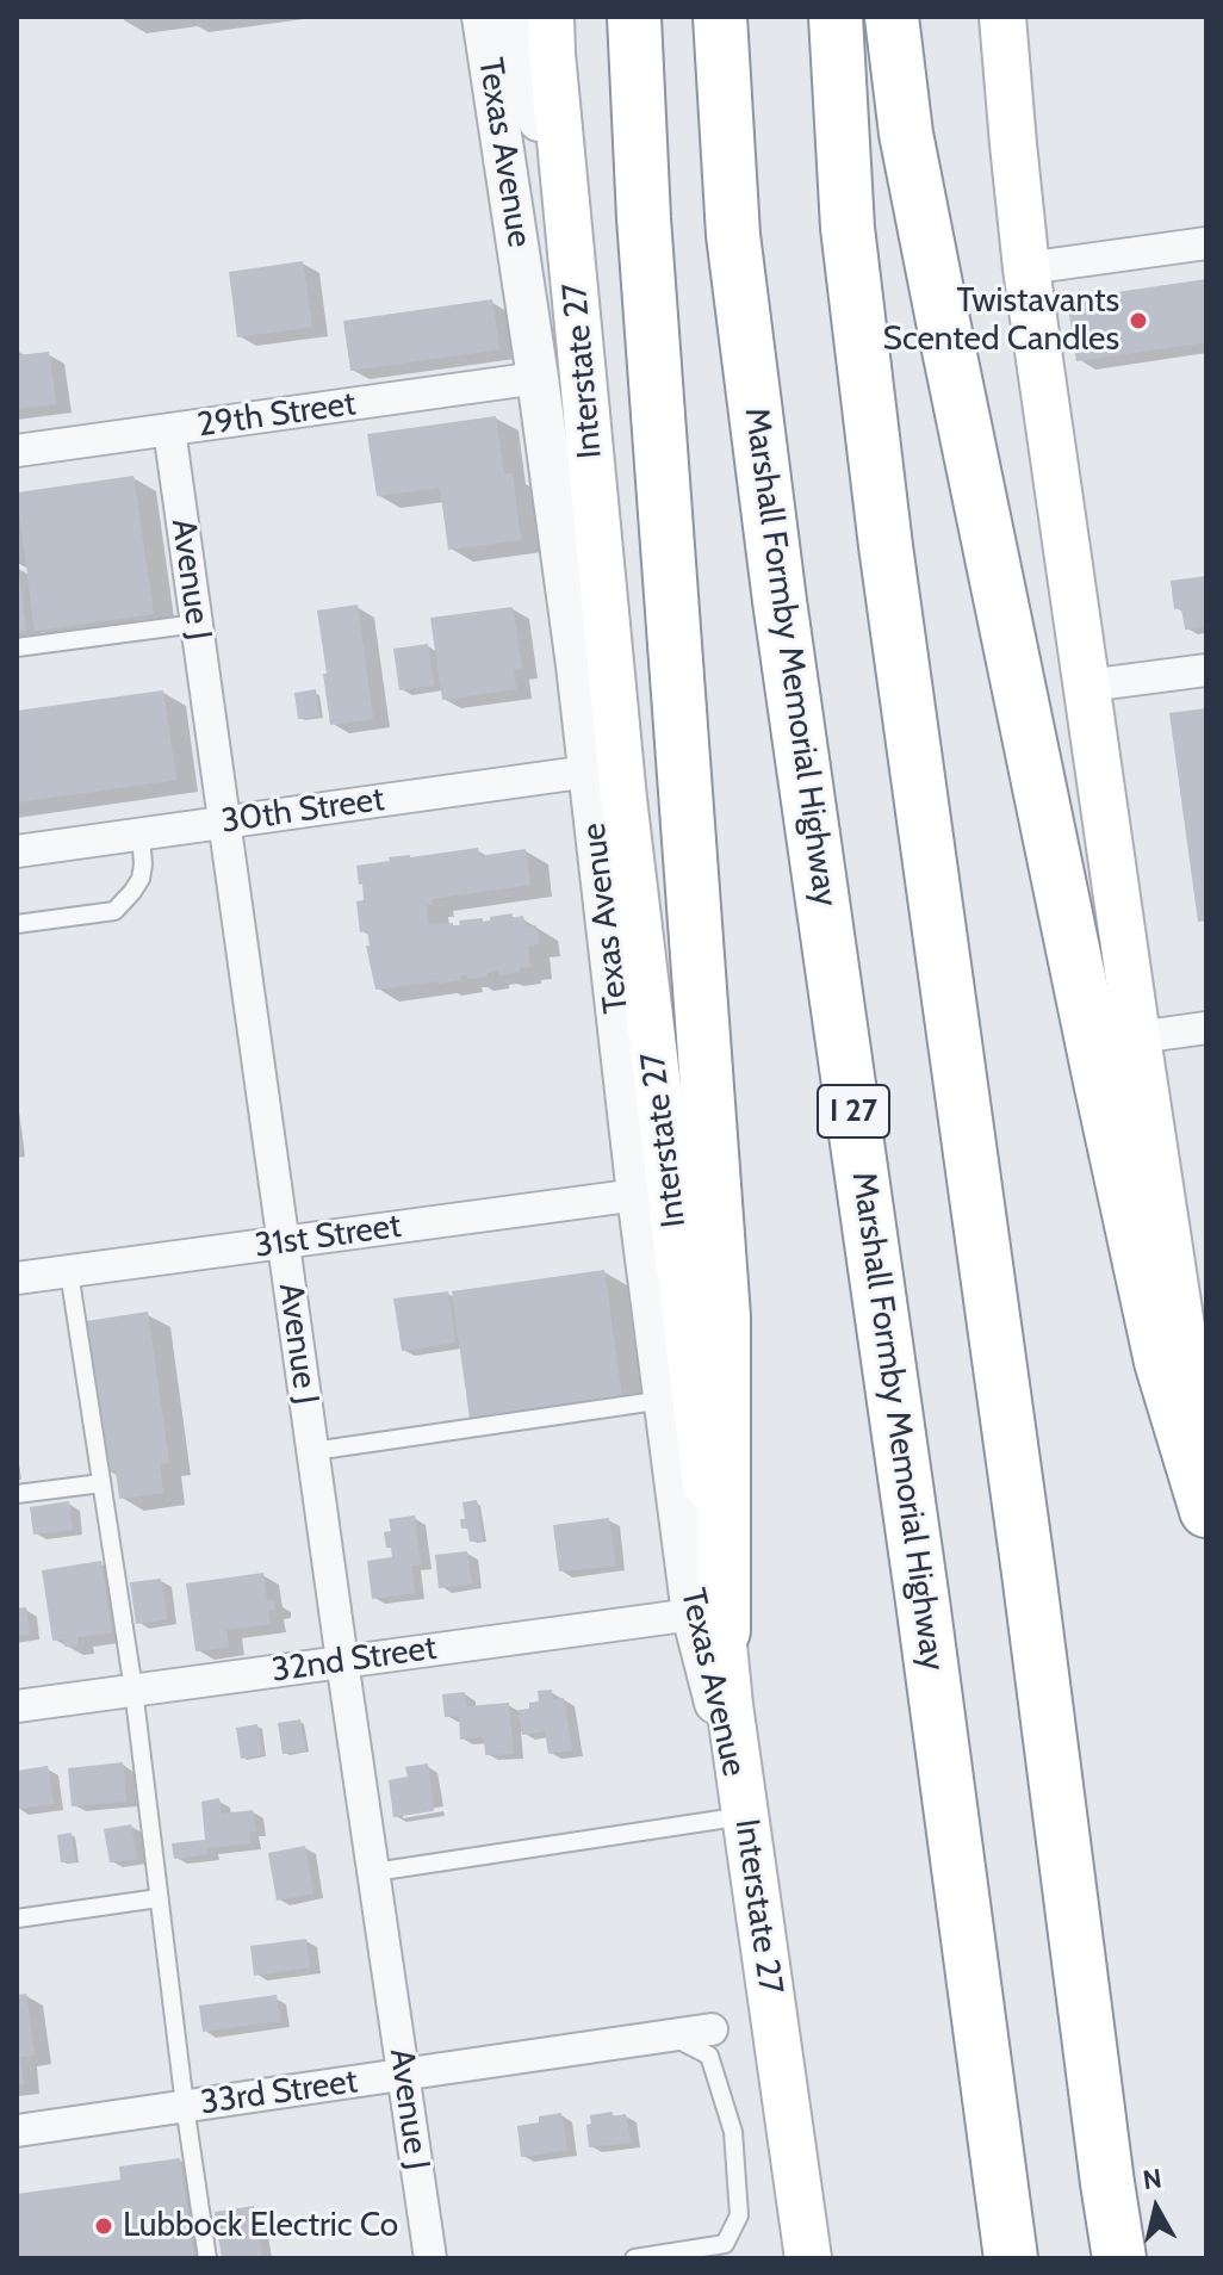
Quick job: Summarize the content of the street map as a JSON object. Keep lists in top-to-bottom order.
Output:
{
  "streets": {
    "highway": ["Marshall Formby Memorial Highway", "I 27"],
    "main road": ["Interstate 27"],
    "street": [
      "Texas Avenue",
      "29th Street",
      "Avenue J",
      "30th Street",
      "31st Street",
      "32nd Street",
      "33rd Street"
    ]
  },
  "crossings": [
    ["Texas Avenue", "Interstate 27"],
    ["Texas Avenue", "29th Street"],
    ["Texas Avenue", "30th Street"],
    ["Texas Avenue", "31st Street"],
    ["Texas Avenue", "32nd Street"],
    ["Interstate 27", "30th Street"],
    ["Interstate 27", "32nd Street"],
    ["29th Street", "Avenue J"],
    ["Avenue J", "30th Street"],
    ["Avenue J", "31st Street"],
    ["Avenue J", "32nd Street"],
    ["Avenue J", "33rd Street"]
  ],
  "places": ["Twistavants Scented Candles", "Lubbock Electric Co"],
  "north": "top"
}
